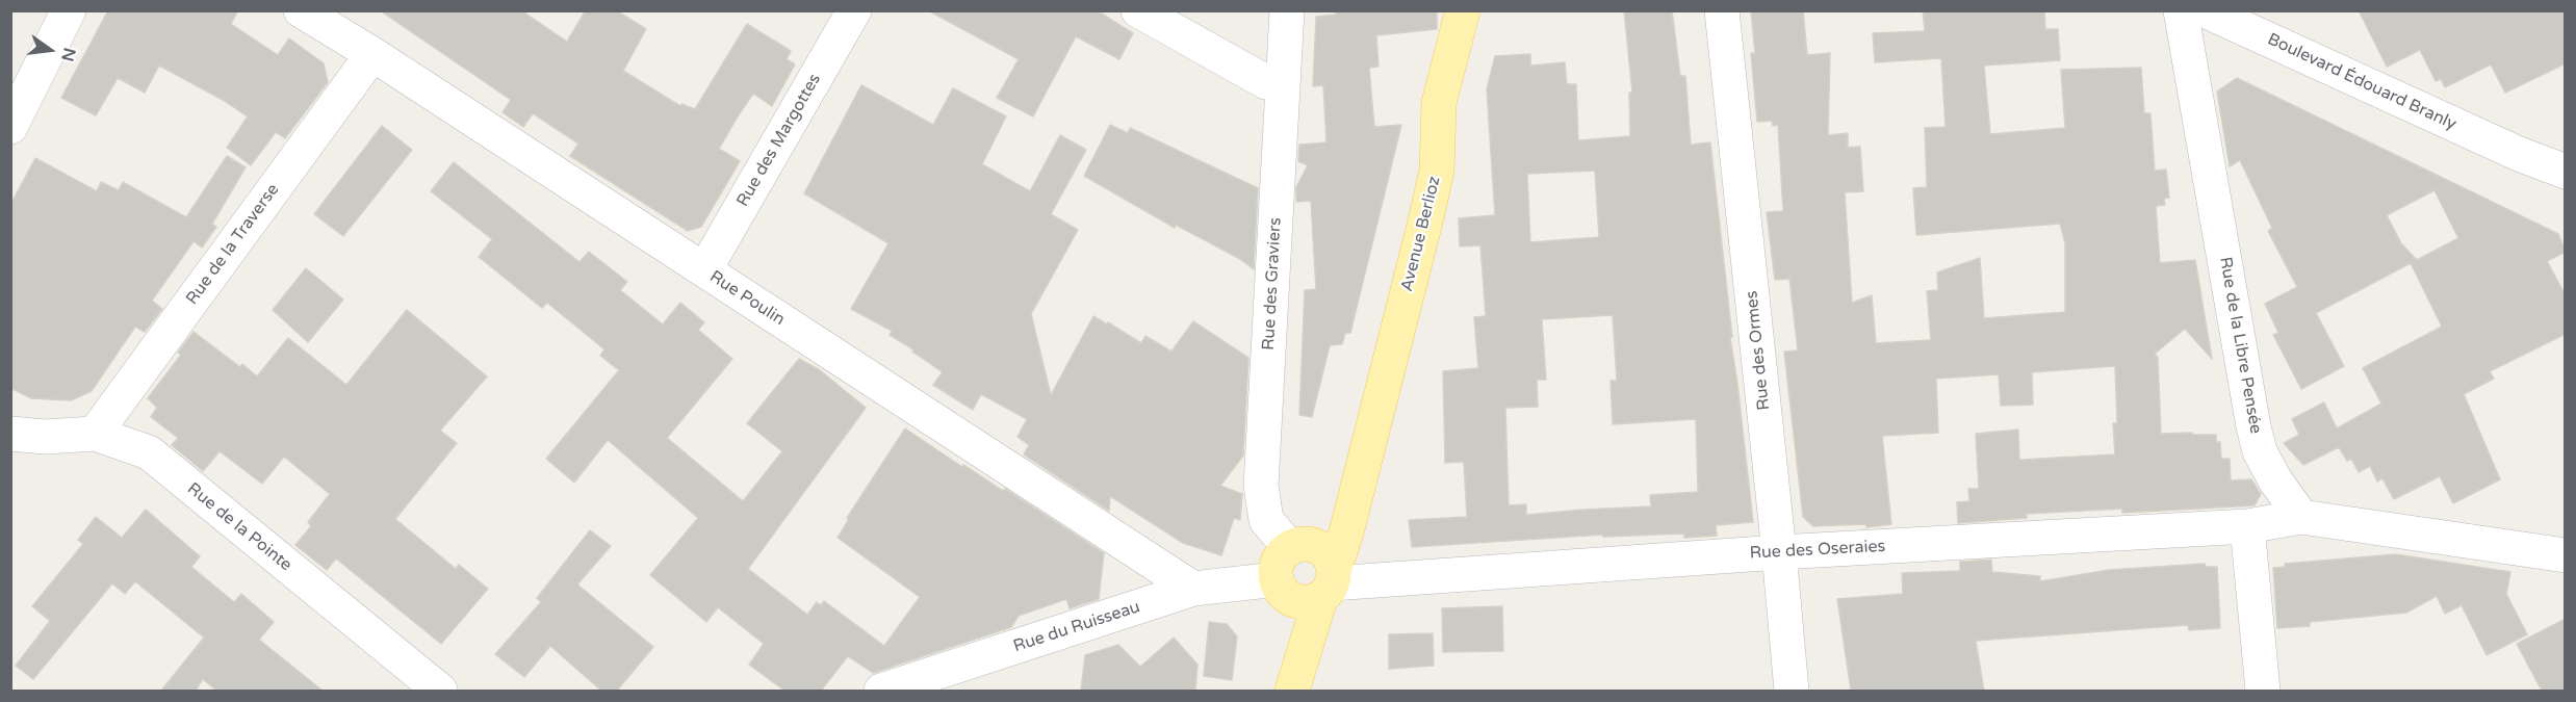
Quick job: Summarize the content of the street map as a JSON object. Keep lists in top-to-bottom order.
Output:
{
  "streets": {
    "main road": ["Avenue Berlioz"],
    "street": [
      "Boulevard Édouard Branly",
      "Rue des Margottes",
      "Rue de la Traverse",
      "Rue des Graviers",
      "Rue Poulin",
      "Rue de la Libre Pensée",
      "Rue des Ormes",
      "Rue de la Pointe",
      "Rue des Oseraies",
      "Rue du Ruisseau"
    ]
  },
  "crossings": [
    ["Rue des Margottes", "Rue Poulin"],
    ["Avenue Berlioz", "Rue des Graviers"],
    ["Avenue Berlioz", "Rue des Oseraies"],
    ["Avenue Berlioz", "Rue du Ruisseau"],
    ["Rue de la Traverse", "Rue Poulin"],
    ["Rue de la Traverse", "Rue de la Pointe"],
    ["Rue des Graviers", "Rue des Oseraies"],
    ["Rue Poulin", "Rue du Ruisseau"],
    ["Rue de la Libre Pensée", "Rue des Oseraies"],
    ["Rue des Ormes", "Rue des Oseraies"]
  ],
  "north": "right"
}
